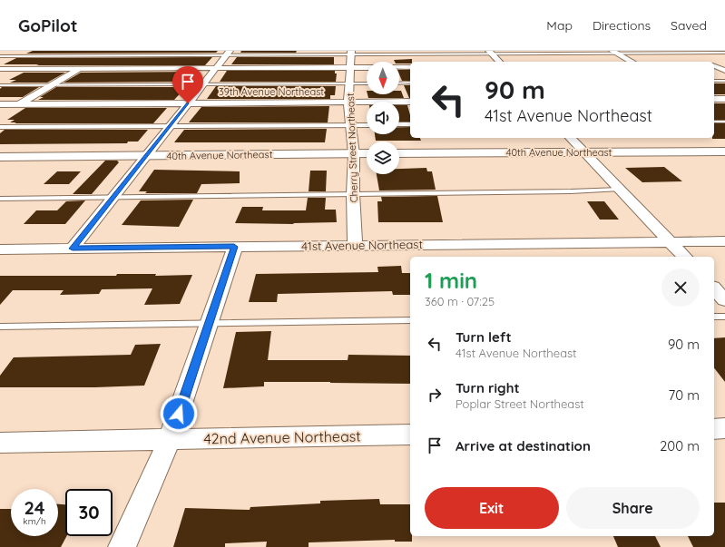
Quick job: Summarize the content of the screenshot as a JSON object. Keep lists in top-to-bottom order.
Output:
{
  "streets": {
    "street": [
      "39th Avenue Northeast",
      "Cherry Street Northeast",
      "40th Avenue Northeast",
      "41st Avenue Northeast",
      "42nd Avenue Northeast"
    ]
  },
  "crossings": [
    ["39th Avenue Northeast", "Cherry Street Northeast"],
    ["Cherry Street Northeast", "40th Avenue Northeast"],
    ["Cherry Street Northeast", "41st Avenue Northeast"]
  ],
  "north": "bottom",
  "page": {
    "header": "GoPilot",
    "nav": ["Map", "Directions", "Saved"],
    "turn": ["90 m", "41st Avenue Northeast"],
    "heading": ["1 min", "360 m · 07:25"],
    "list": [
      {
        "name": "Turn left",
        "note": "41st Avenue Northeast",
        "value": "90 m"
      },
      {
        "name": "Turn right",
        "note": "Poplar Street Northeast",
        "value": "70 m"
      },
      {
        "name": "Arrive at destination",
        "value": "200 m"
      }
    ],
    "buttons": ["Exit", "Share"],
    "speed": "24 km/h",
    "limit": "30"
  }
}
